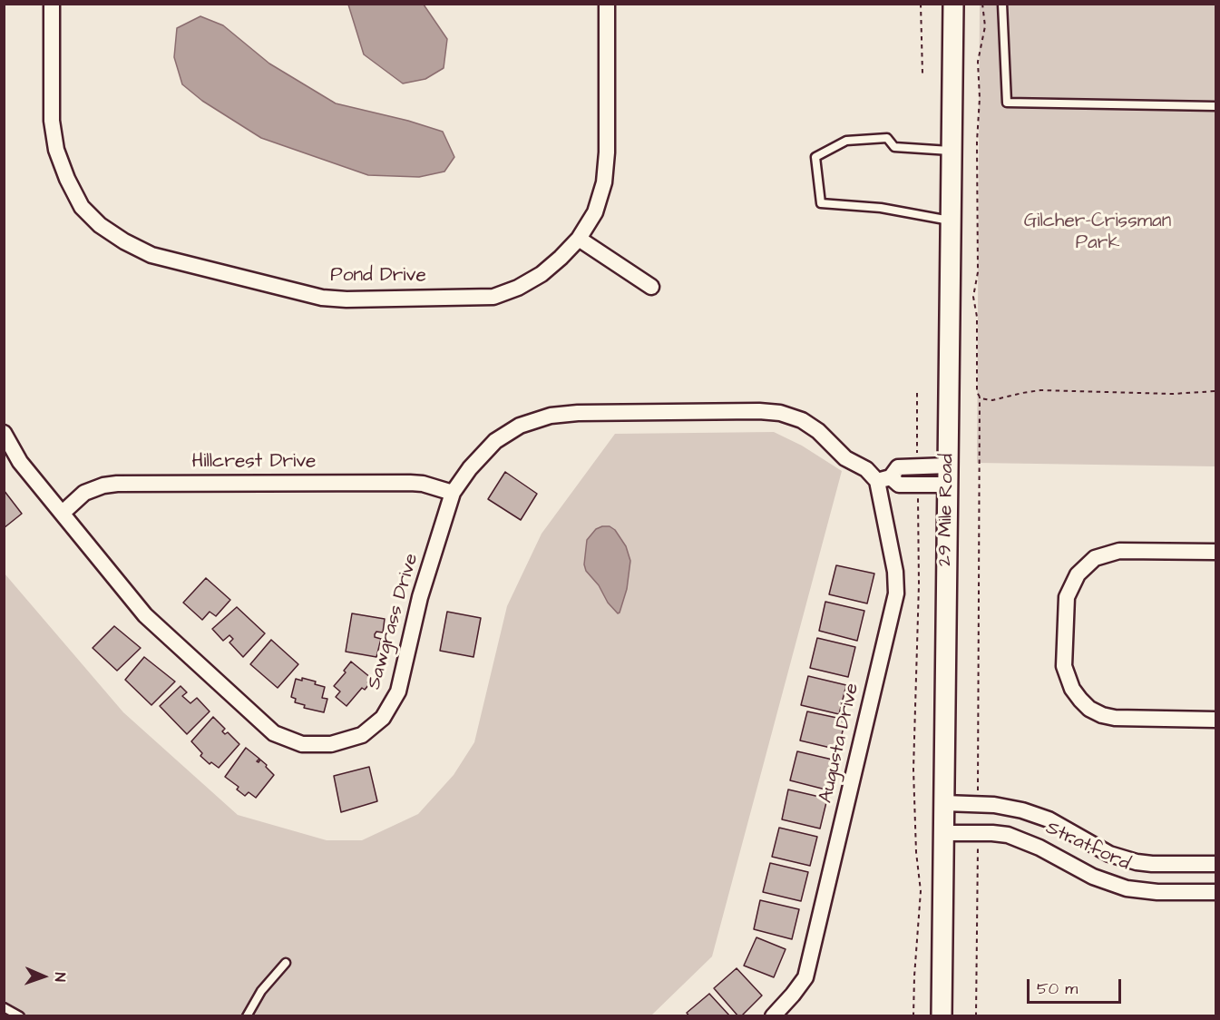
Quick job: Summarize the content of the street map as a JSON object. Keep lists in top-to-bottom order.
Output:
{
  "streets": {
    "street": [
      "Pond Drive",
      "Hillcrest Drive",
      "29 Mile Road",
      "Sawgrass Drive",
      "Augusta Drive",
      "Stratford"
    ]
  },
  "crossings": [
    ["Hillcrest Drive", "Sawgrass Drive"],
    ["29 Mile Road", "Stratford"],
    ["Sawgrass Drive", "Augusta Drive"]
  ],
  "parks": ["Gilcher-Crissman Park"],
  "scale_bar": "50 m",
  "north": "right"
}
